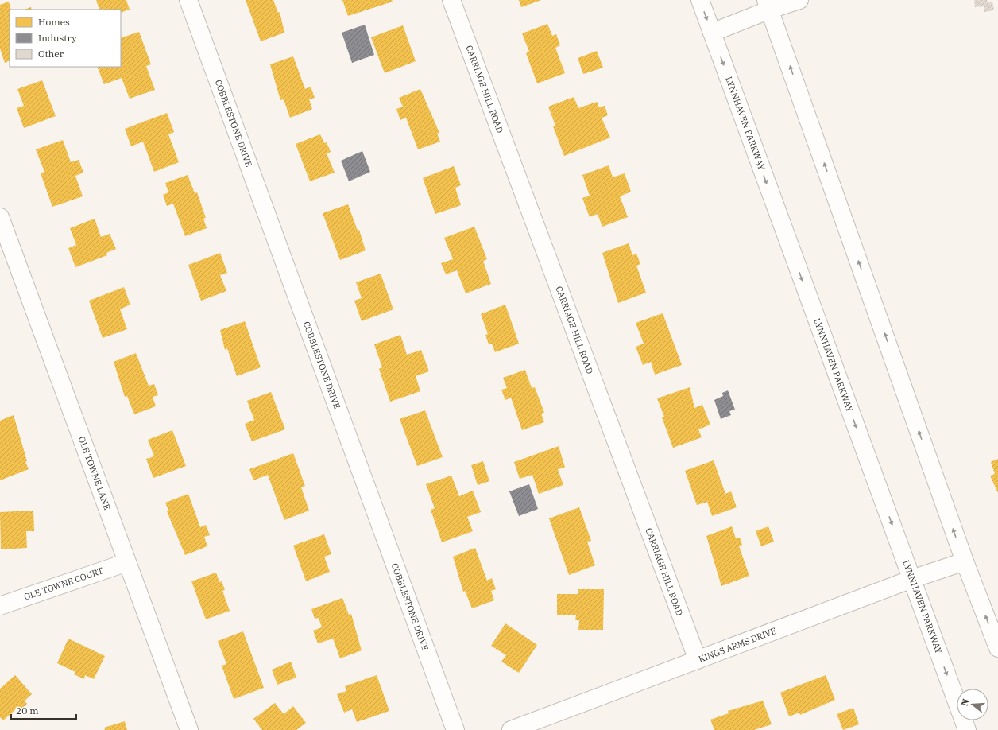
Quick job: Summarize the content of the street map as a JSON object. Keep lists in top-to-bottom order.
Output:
{
  "streets": {
    "street": [
      "CARRIAGE HILL ROAD",
      "COBBLESTONE DRIVE",
      "LYNNHAVEN PARKWAY",
      "OLE TOWNE LANE",
      "OLE TOWNE COURT",
      "KINGS ARMS DRIVE"
    ]
  },
  "crossings": [
    ["CARRIAGE HILL ROAD", "KINGS ARMS DRIVE"],
    ["LYNNHAVEN PARKWAY", "KINGS ARMS DRIVE"],
    ["OLE TOWNE LANE", "OLE TOWNE COURT"]
  ],
  "legend": ["Homes", "Industry", "Other"],
  "scale_bar": "20 m",
  "north": "left"
}
